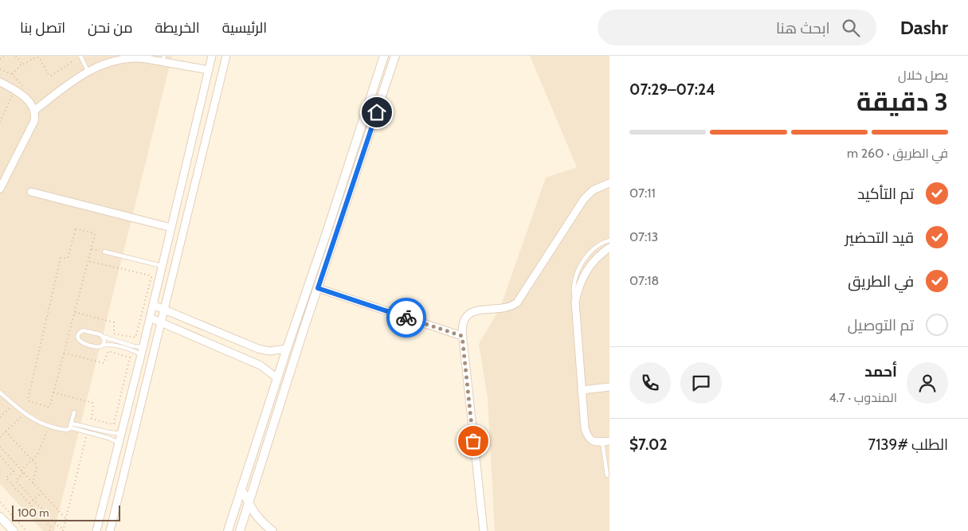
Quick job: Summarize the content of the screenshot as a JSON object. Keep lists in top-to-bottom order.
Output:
{
  "scale_bar": "100 m",
  "page": {
    "header": "Dashr",
    "search": "ابحث هنا",
    "nav": [
      "الرئيسية",
      "الخريطة",
      "من نحن",
      "اتصل بنا"
    ],
    "heading": ["3 دقيقة", "يصل خلال", "07:24–07:29"],
    "panel": [
      "أحمد",
      "المندوب · 4.7",
      "الطلب #7139",
      "$7.02"
    ],
    "bar": "في الطريق · 260 m",
    "list": [
      ["تم التأكيد", "07:11"],
      ["قيد التحضير", "07:13"],
      ["في الطريق", "07:18"],
      "تم التوصيل"
    ],
    "scale": "100 m"
  }
}
